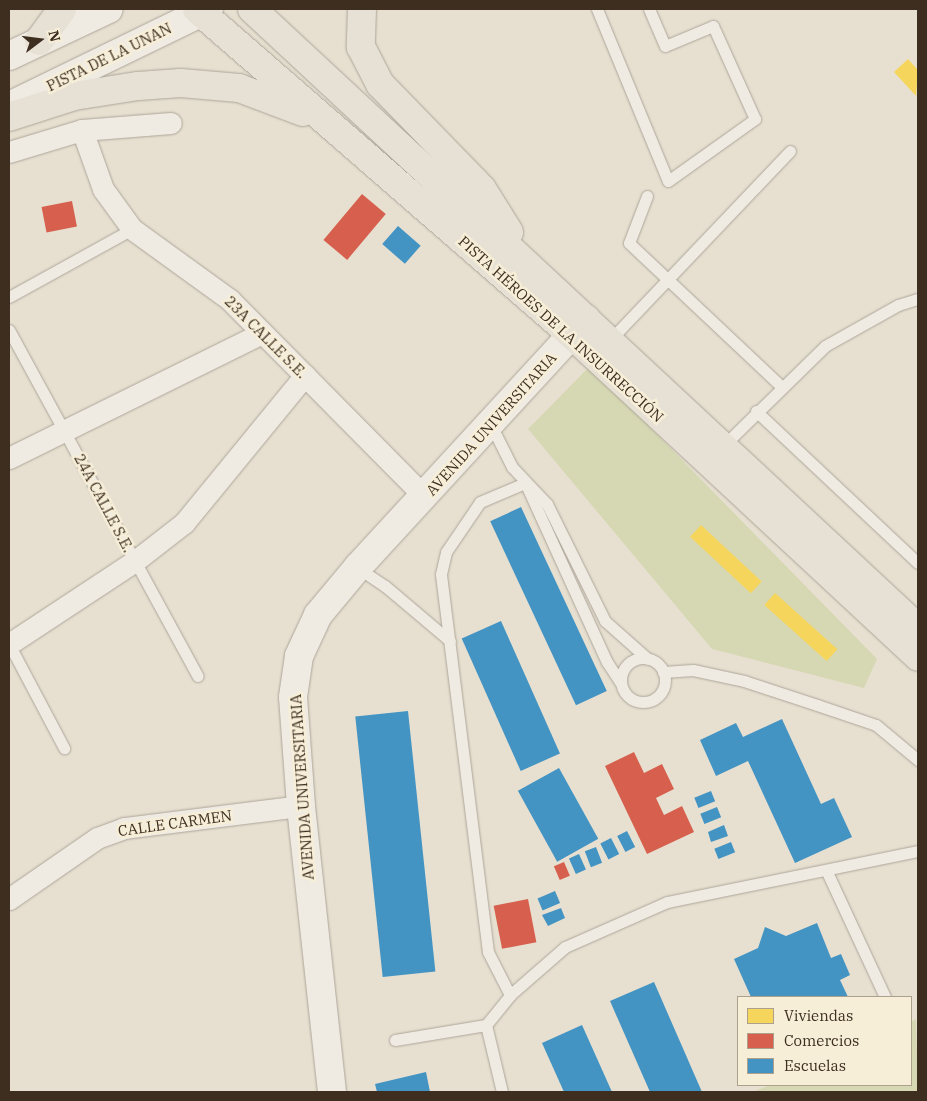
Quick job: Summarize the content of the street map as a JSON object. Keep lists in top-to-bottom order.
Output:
{
  "streets": {
    "main road": ["PISTA HÉROES DE LA INSURRECCIÓN"],
    "street": [
      "PISTA DE LA UNAN",
      "23A CALLE S.E.",
      "AVENIDA UNIVERSITARIA",
      "CALLE CARMEN"
    ],
    "lane": ["24A CALLE S.E."]
  },
  "crossings": [
    ["PISTA DE LA UNAN", "PISTA HÉROES DE LA INSURRECCIÓN"],
    ["PISTA HÉROES DE LA INSURRECCIÓN", "AVENIDA UNIVERSITARIA"],
    ["23A CALLE S.E.", "AVENIDA UNIVERSITARIA"],
    ["AVENIDA UNIVERSITARIA", "CALLE CARMEN"]
  ],
  "legend": ["Viviendas", "Comercios", "Escuelas"],
  "north": "right"
}
